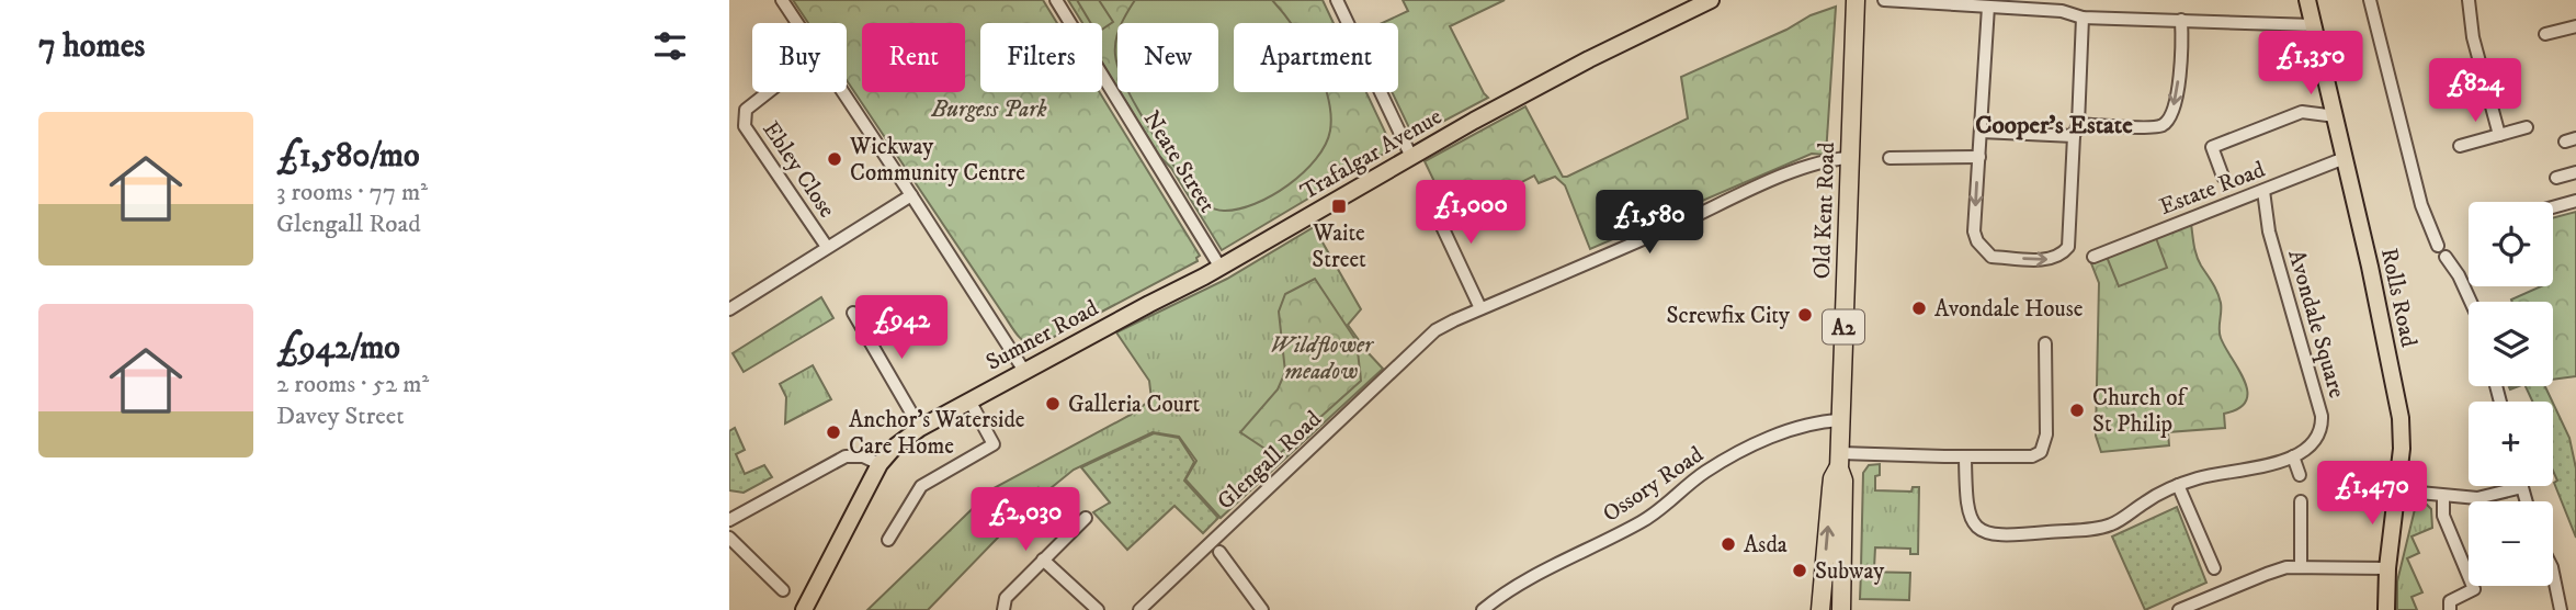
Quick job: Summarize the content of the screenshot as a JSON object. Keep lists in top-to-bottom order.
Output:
{
  "streets": {
    "highway": ["Old Kent Road", "A2"],
    "main road": ["Trafalgar Avenue", "Rolls Road", "Sumner Road"],
    "street": [
      "Neate Street",
      "Ebley Close",
      "Estate Road",
      "Avondale Square",
      "Glengall Road",
      "Ossory Road"
    ]
  },
  "crossings": [
    ["Trafalgar Avenue", "Neate Street"],
    ["Trafalgar Avenue", "Sumner Road"],
    ["Neate Street", "Sumner Road"],
    ["Estate Road", "Rolls Road"],
    ["Estate Road", "Avondale Square"],
    ["Old Kent Road", "Glengall Road"],
    ["Old Kent Road", "Ossory Road"]
  ],
  "districts": ["Cooper's Estate"],
  "parks": ["Burgess Park", "Wildflower meadow"],
  "places": {
    "other": [
      "Wickway Community Centre",
      "Avondale House",
      "Screwfix City",
      "Galleria Court",
      "Church of St Philip",
      "Anchor's Waterside Care Home",
      "Asda",
      "Subway"
    ],
    "transit": ["Waite Street"]
  },
  "page": {
    "heading": "7 homes",
    "chip": [
      "Buy",
      "Rent",
      "Filters",
      "New",
      "Apartment"
    ],
    "price": [
      "£1,350",
      "£824",
      "£1,000",
      "£1,580",
      "£942",
      "£1,470",
      "£2,030"
    ],
    "list": [
      {
        "name": "£1,580/mo",
        "note": "3 rooms · 77 m² · Glengall Road"
      },
      {
        "name": "£942/mo",
        "note": "2 rooms · 52 m² · Davey Street"
      }
    ],
    "map_buttons": ["+", "−"]
  }
}
